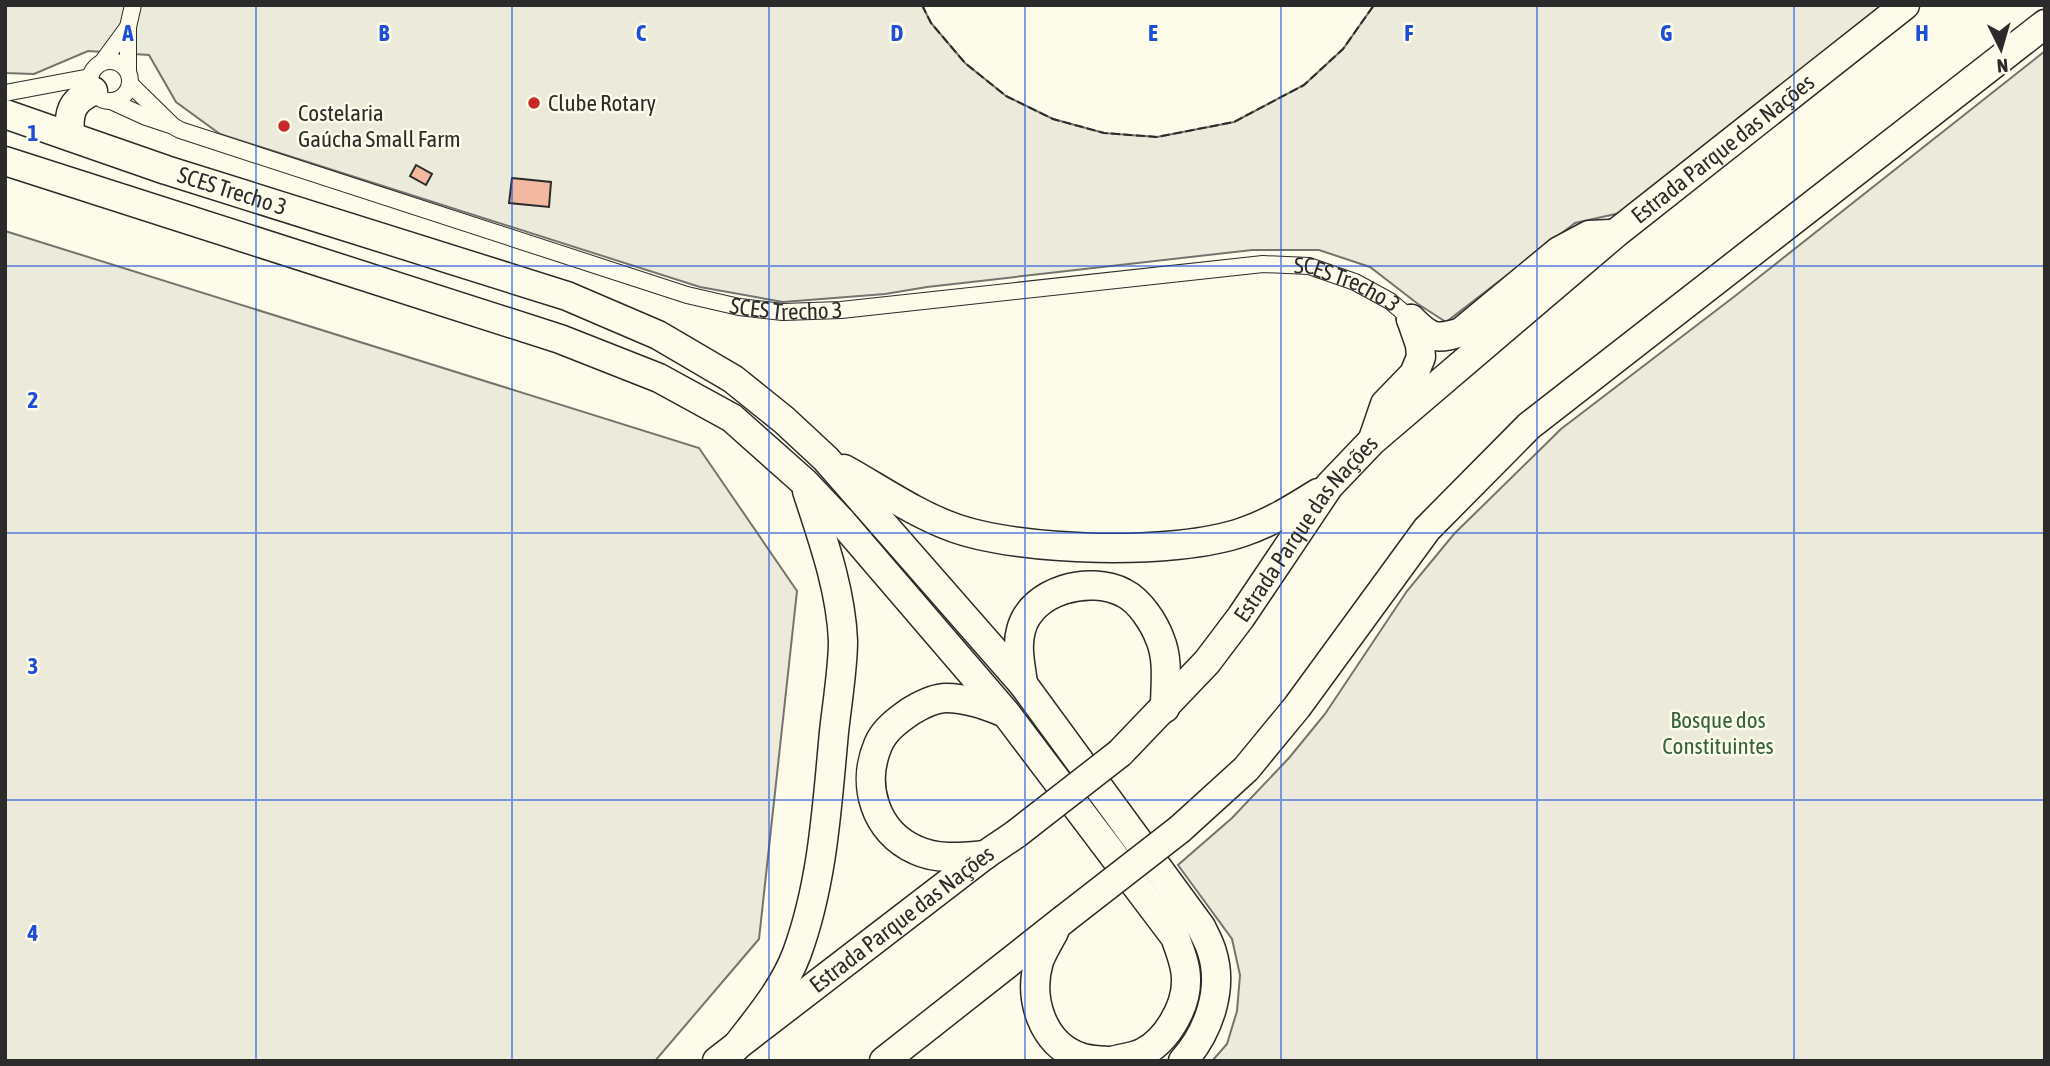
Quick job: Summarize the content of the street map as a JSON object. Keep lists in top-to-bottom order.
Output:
{
  "streets": {
    "highway": ["Estrada Parque das Nações", "SCES Trecho 3"]
  },
  "parks": ["Bosque dos Constituintes"],
  "places": ["Clube Rotary", "Costelaria Gaúcha Small Farm"],
  "north": "bottom",
  "grid": {
    "columns": [
      "A",
      "B",
      "C",
      "D",
      "E",
      "F",
      "G",
      "H"
    ],
    "rows": [
      "1",
      "2",
      "3",
      "4"
    ]
  }
}
